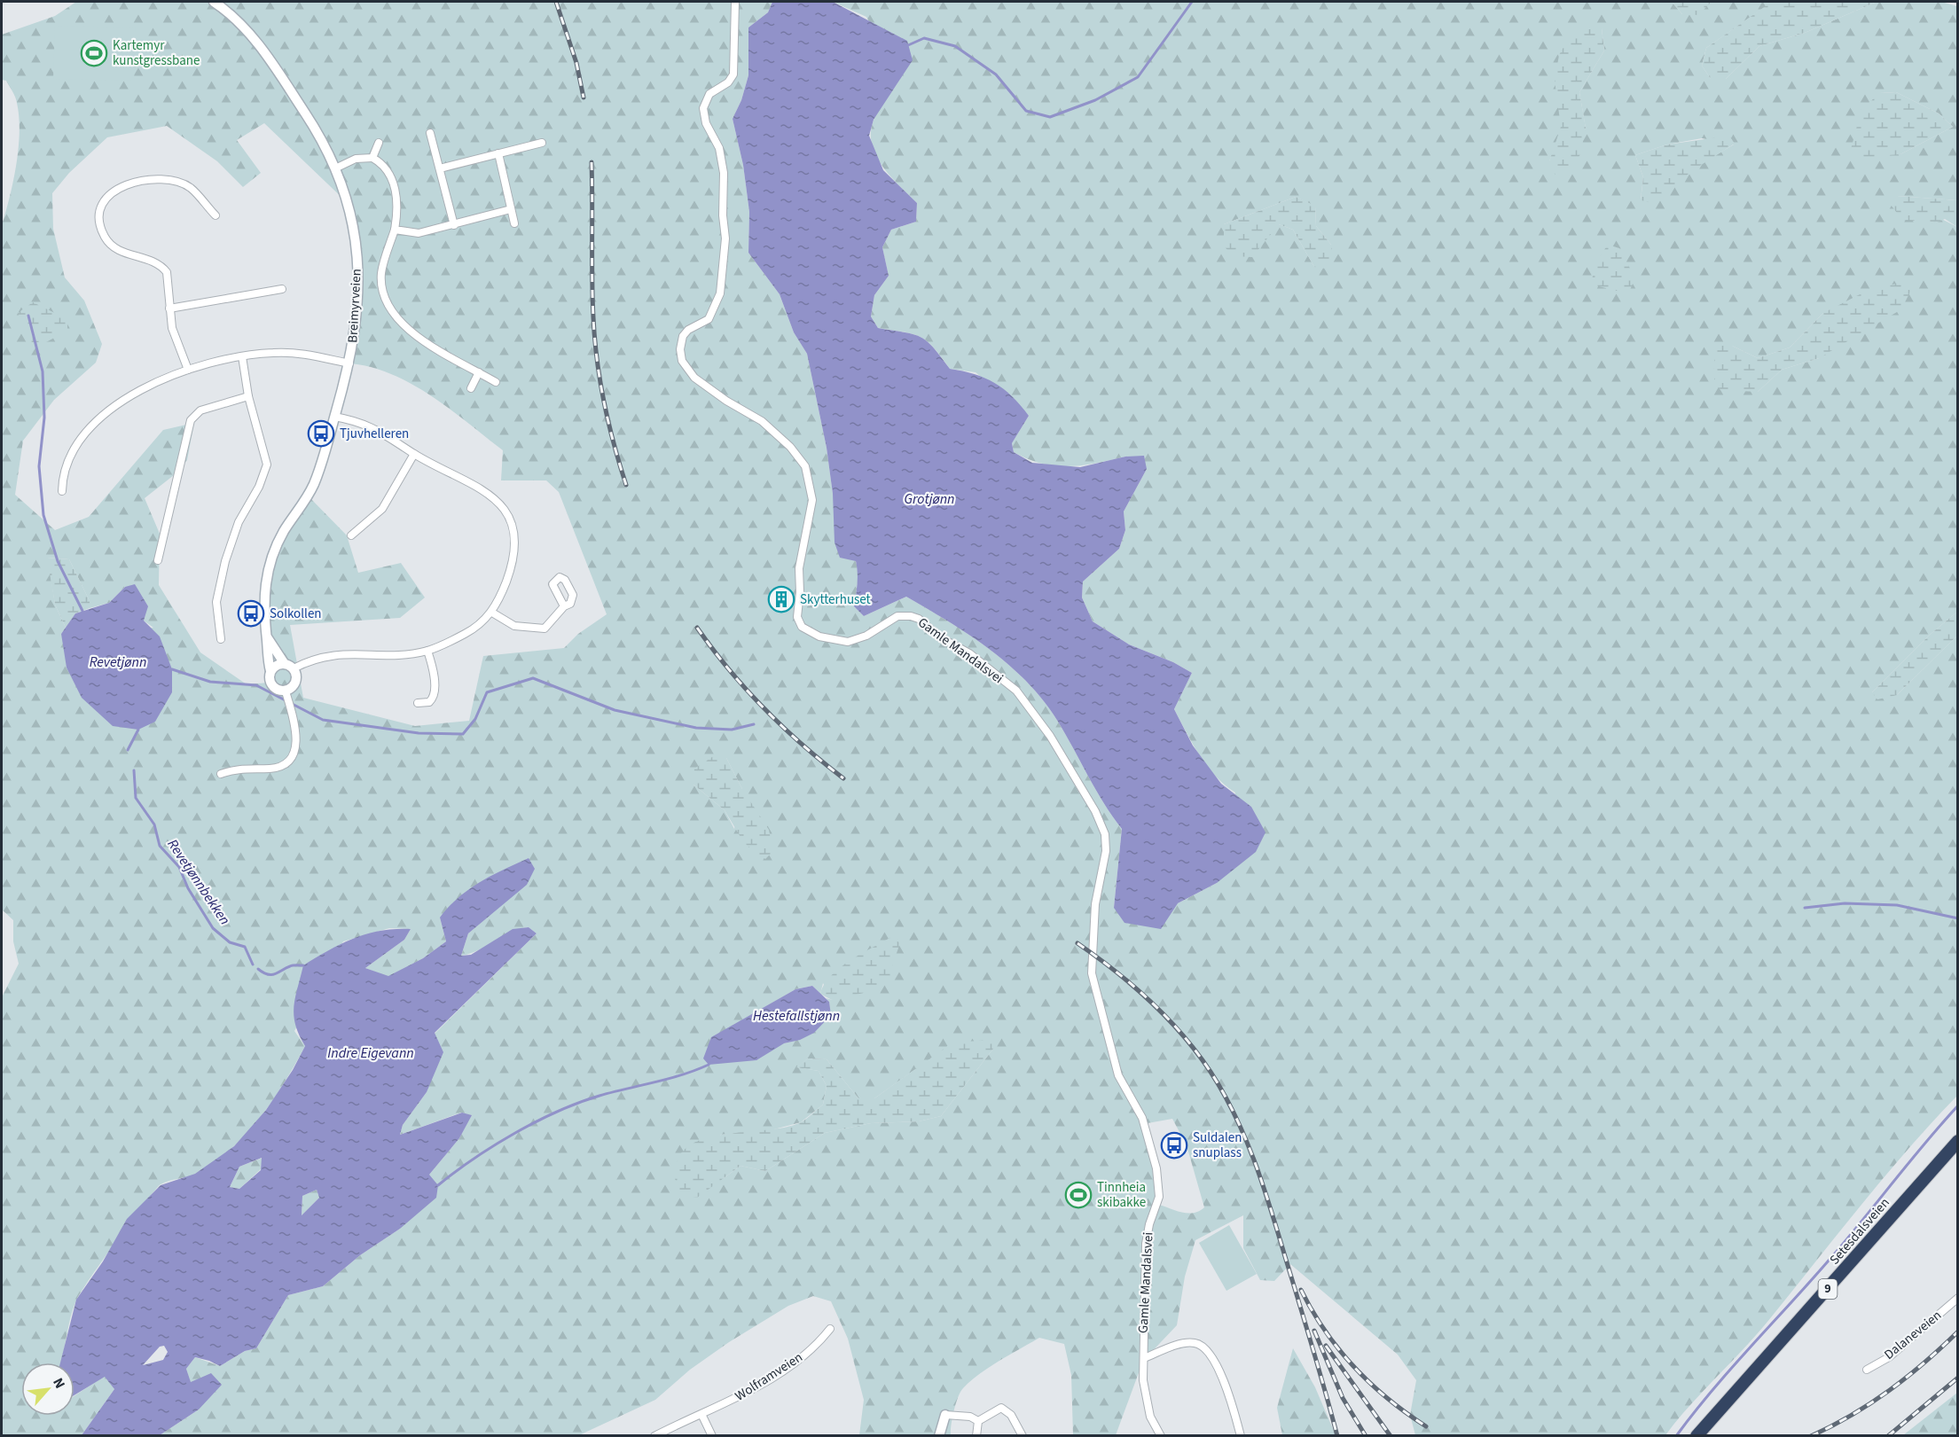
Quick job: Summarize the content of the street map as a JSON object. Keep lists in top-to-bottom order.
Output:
{
  "streets": {
    "highway": ["Setesdalsveien", "9"],
    "street": [
      "Breimyrveien",
      "Gamle Mandalsvei",
      "Dalaneveien",
      "Wolframveien"
    ]
  },
  "water": [
    "Grotjønn",
    "Revetjønn",
    "Revetjønnbekken",
    "Hestefallstjønn",
    "Indre Eigevann"
  ],
  "places": {
    "sports": ["Kartemyr kunstgressbane", "Tinnheia skibakke"],
    "bus stop": ["Tjuvhelleren", "Solkollen", "Suldalen snuplass"],
    "building": ["Skytterhuset"]
  },
  "north": "top right"
}
